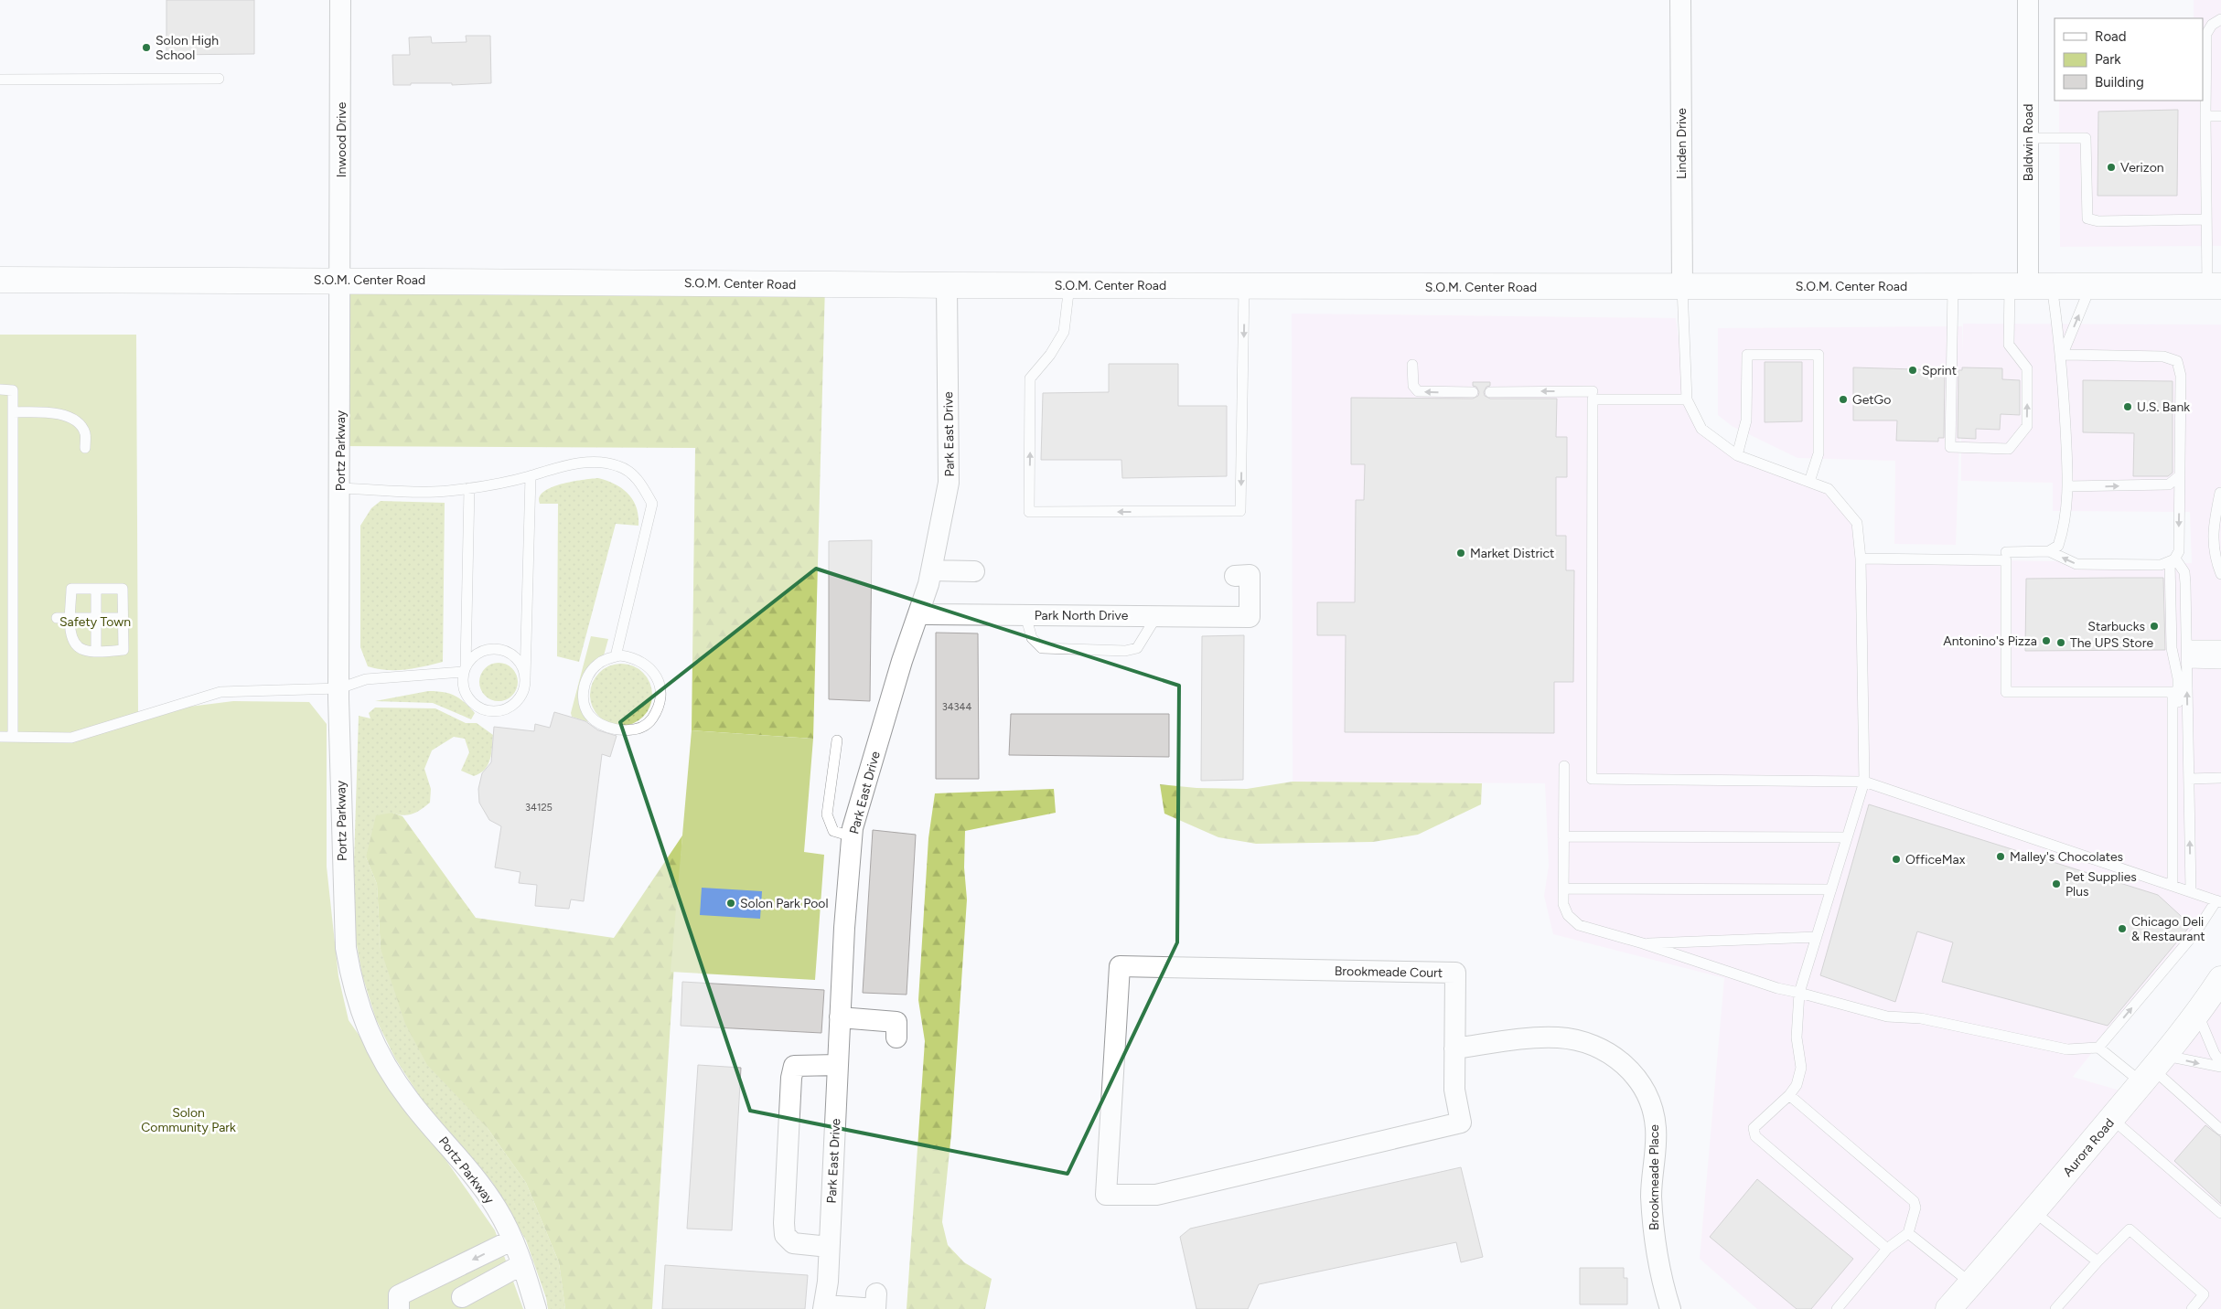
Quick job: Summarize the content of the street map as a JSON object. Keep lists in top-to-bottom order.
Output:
{
  "streets": {
    "main road": ["S.O.M. Center Road", "Aurora Road"],
    "street": [
      "Inwood Drive",
      "Baldwin Road",
      "Linden Drive",
      "Park East Drive",
      "Portz Parkway",
      "Park North Drive",
      "Brookmeade Court",
      "Brookmeade Place"
    ]
  },
  "crossings": [
    ["Inwood Drive", "S.O.M. Center Road"],
    ["Inwood Drive", "Portz Parkway"],
    ["Baldwin Road", "S.O.M. Center Road"],
    ["Linden Drive", "S.O.M. Center Road"],
    ["S.O.M. Center Road", "Park East Drive"],
    ["S.O.M. Center Road", "Portz Parkway"],
    ["Park East Drive", "Park North Drive"],
    ["Brookmeade Court", "Brookmeade Place"]
  ],
  "parks": ["Safety Town", "Solon Community Park"],
  "places": [
    "Solon High School",
    "Verizon",
    "Sprint",
    "GetGo",
    "U.S. Bank",
    "Market District",
    "Starbucks",
    "Antonino's Pizza",
    "The UPS Store",
    "Malley's Chocolates",
    "OfficeMax",
    "Pet Supplies Plus",
    "Solon Park Pool",
    "Chicago Deli & Restaurant"
  ],
  "house_numbers": ["34344", "34125"],
  "legend": ["Road", "Park", "Building"]
}
